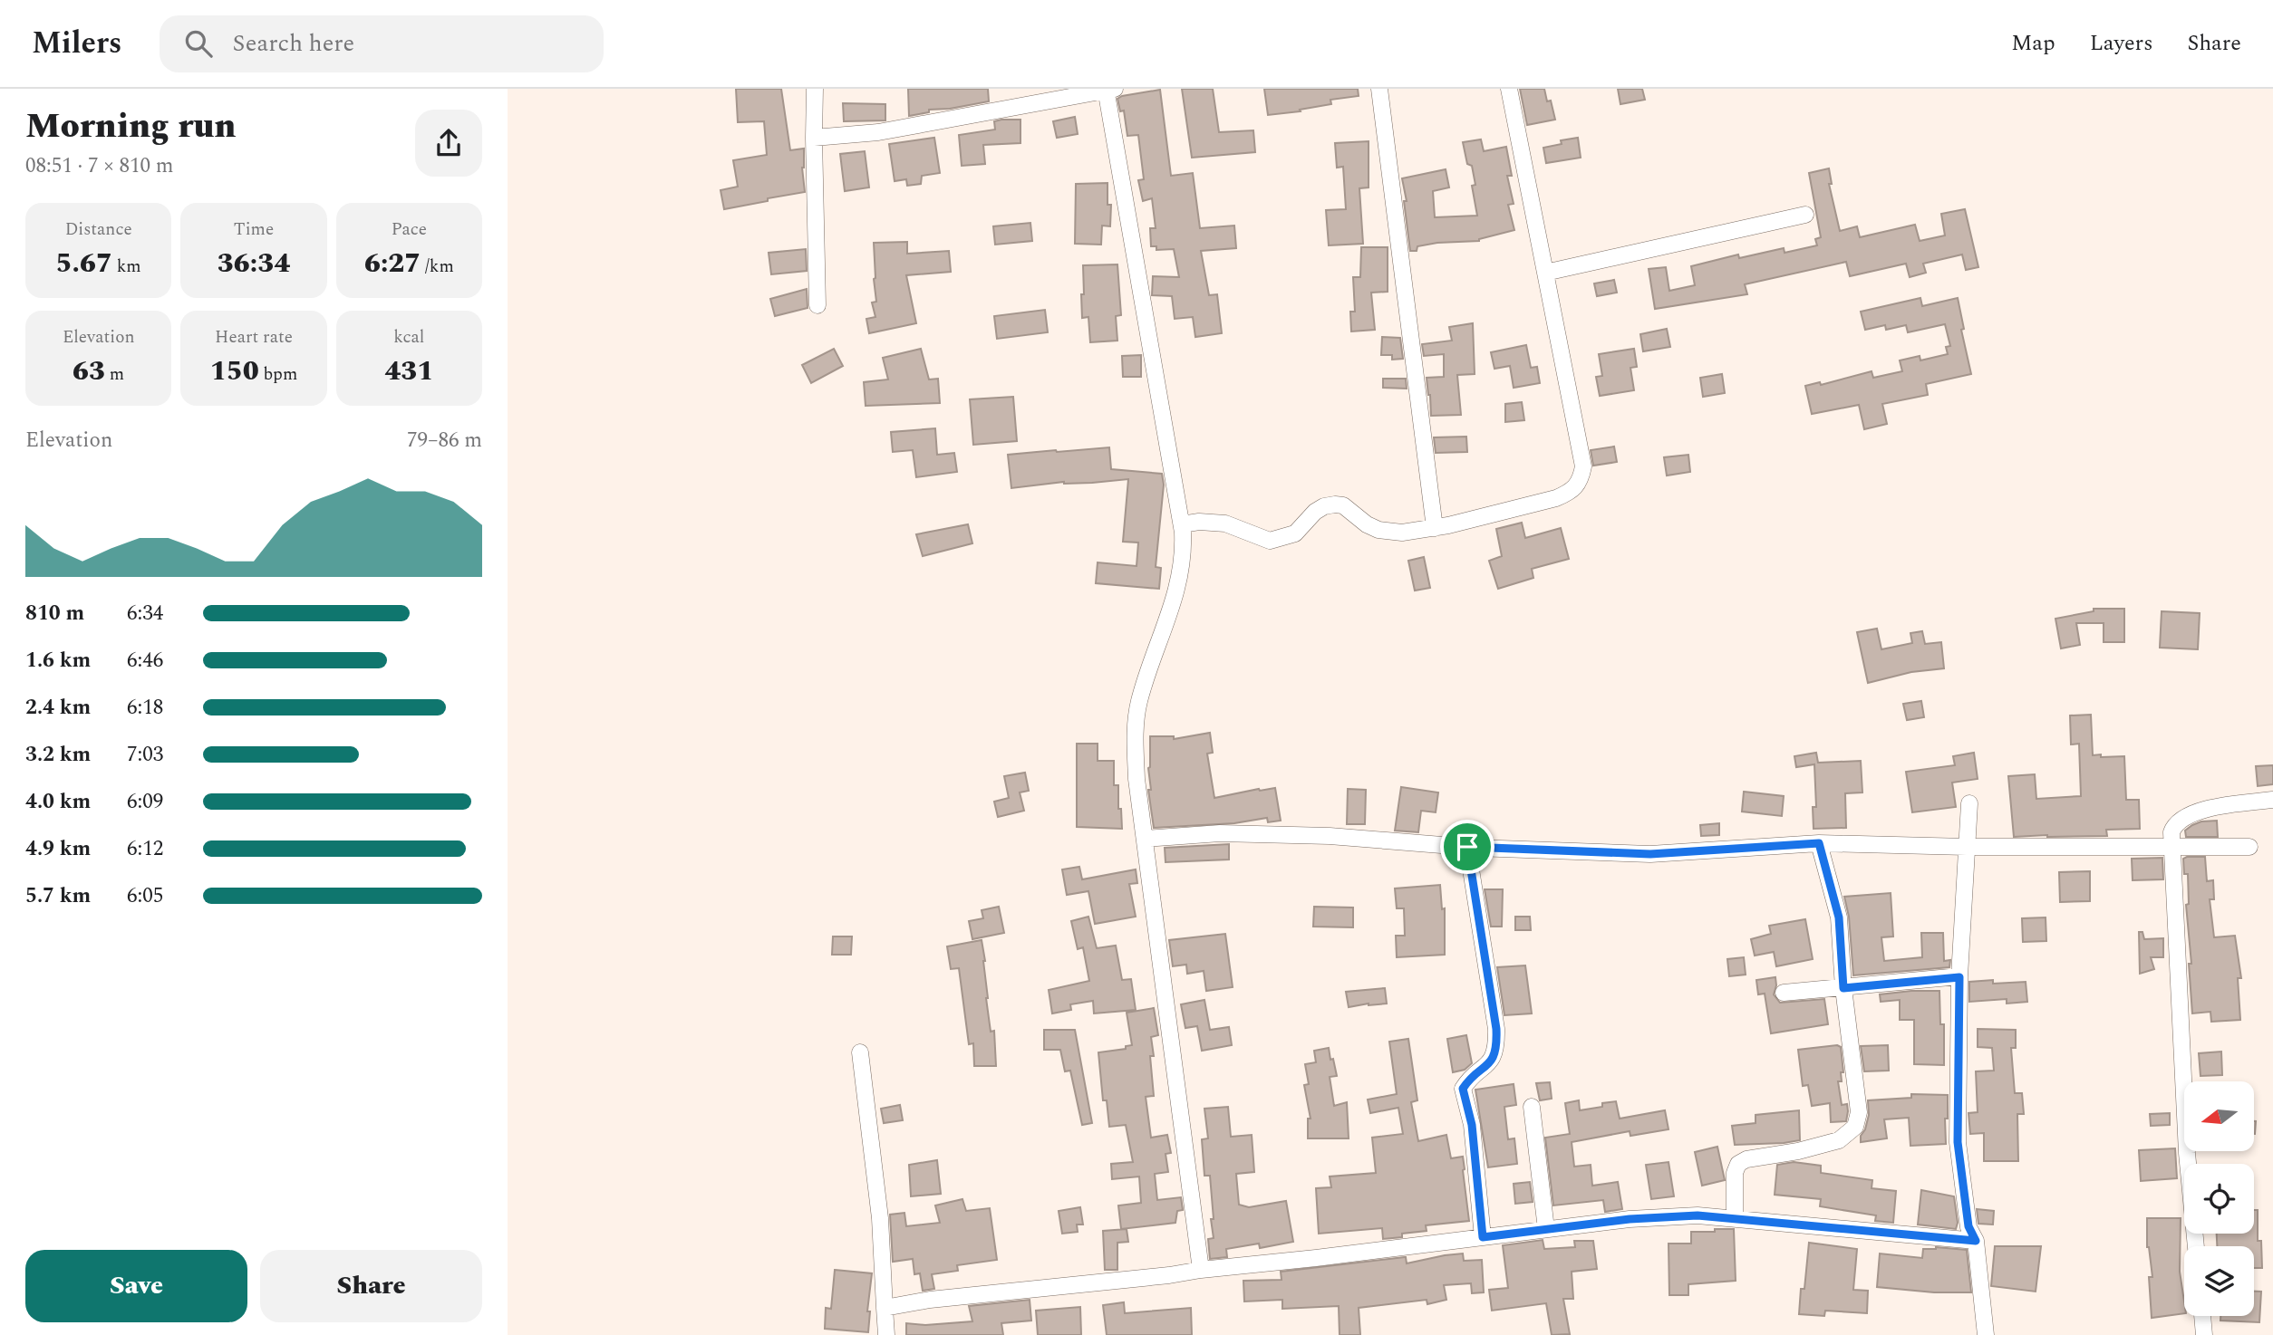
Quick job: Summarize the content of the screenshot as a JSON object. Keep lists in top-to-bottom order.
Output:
{
  "north": "left",
  "page": {
    "header": "Milers",
    "search": "Search here",
    "nav": ["Map", "Layers", "Share"],
    "heading": ["Morning run", "08:51 · 7 × 810 m"],
    "stats": [
      ["Distance", "5.67 km"],
      ["Time", "36:34"],
      ["Pace", "6:27 /km"],
      ["Elevation", "63 m"],
      ["Heart rate", "150 bpm"],
      ["kcal", "431"]
    ],
    "chart": ["Elevation", "79–86 m"],
    "list": [
      {
        "name": "810 m",
        "note": "6:34"
      },
      {
        "name": "1.6 km",
        "note": "6:46"
      },
      {
        "name": "2.4 km",
        "note": "6:18"
      },
      {
        "name": "3.2 km",
        "note": "7:03"
      },
      {
        "name": "4.0 km",
        "note": "6:09"
      },
      {
        "name": "4.9 km",
        "note": "6:12"
      },
      {
        "name": "5.7 km",
        "note": "6:05"
      }
    ],
    "buttons": ["Save", "Share"]
  }
}
